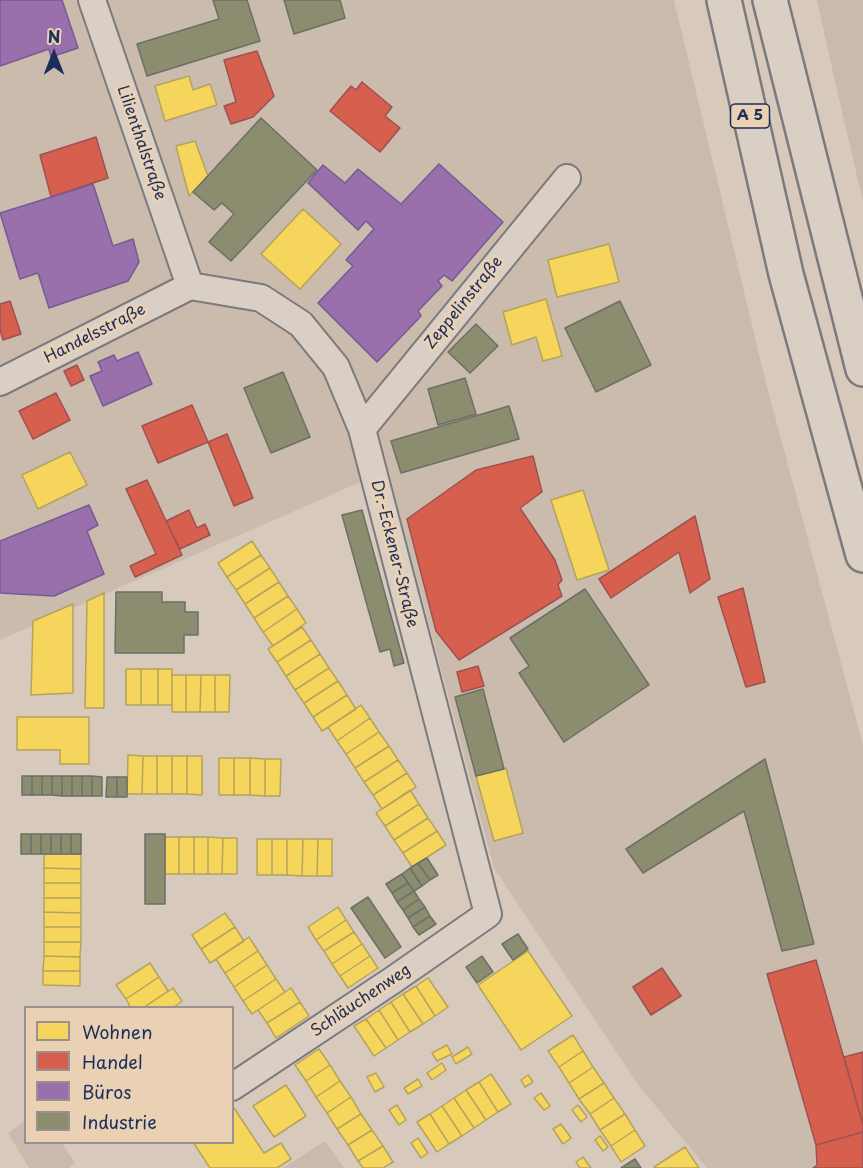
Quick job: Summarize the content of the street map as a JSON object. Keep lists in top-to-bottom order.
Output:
{
  "streets": {
    "highway": ["A 5"],
    "street": [
      "Lilienthalstraße",
      "Zeppelinstraße",
      "Handelsstraße",
      "Dr.-Eckener-Straße",
      "Schläuchenweg"
    ]
  },
  "crossings": [
    ["Lilienthalstraße", "Handelsstraße"],
    ["Lilienthalstraße", "Dr.-Eckener-Straße"],
    ["Zeppelinstraße", "Dr.-Eckener-Straße"],
    ["Handelsstraße", "Dr.-Eckener-Straße"],
    ["Dr.-Eckener-Straße", "Schläuchenweg"]
  ],
  "legend": [
    "Wohnen",
    "Handel",
    "Büros",
    "Industrie"
  ],
  "north": "top"
}
